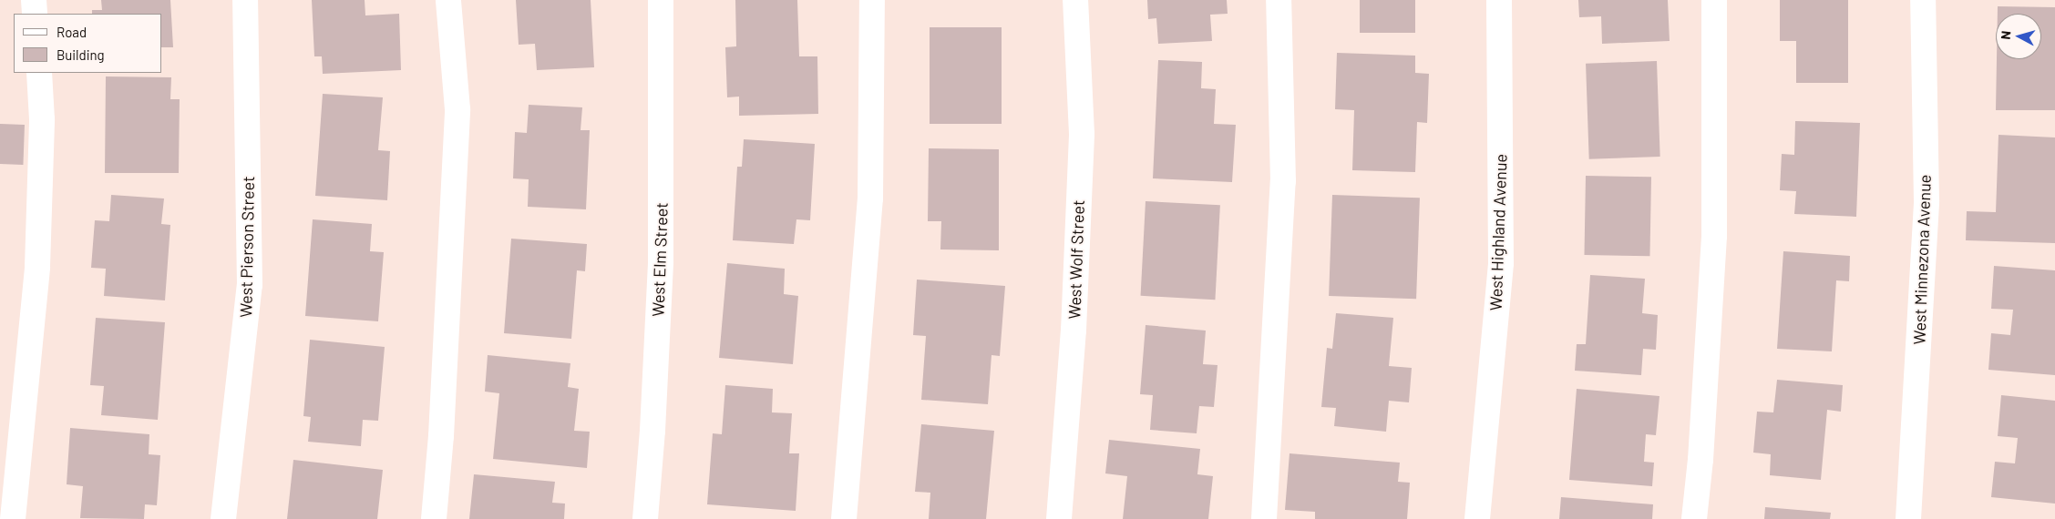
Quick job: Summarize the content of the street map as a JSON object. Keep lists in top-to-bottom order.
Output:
{
  "streets": {
    "street": [
      "West Highland Avenue",
      "West Pierson Street",
      "West Elm Street",
      "West Wolf Street",
      "West Minnezona Avenue"
    ]
  },
  "legend": ["Road", "Building"],
  "north": "left"
}
